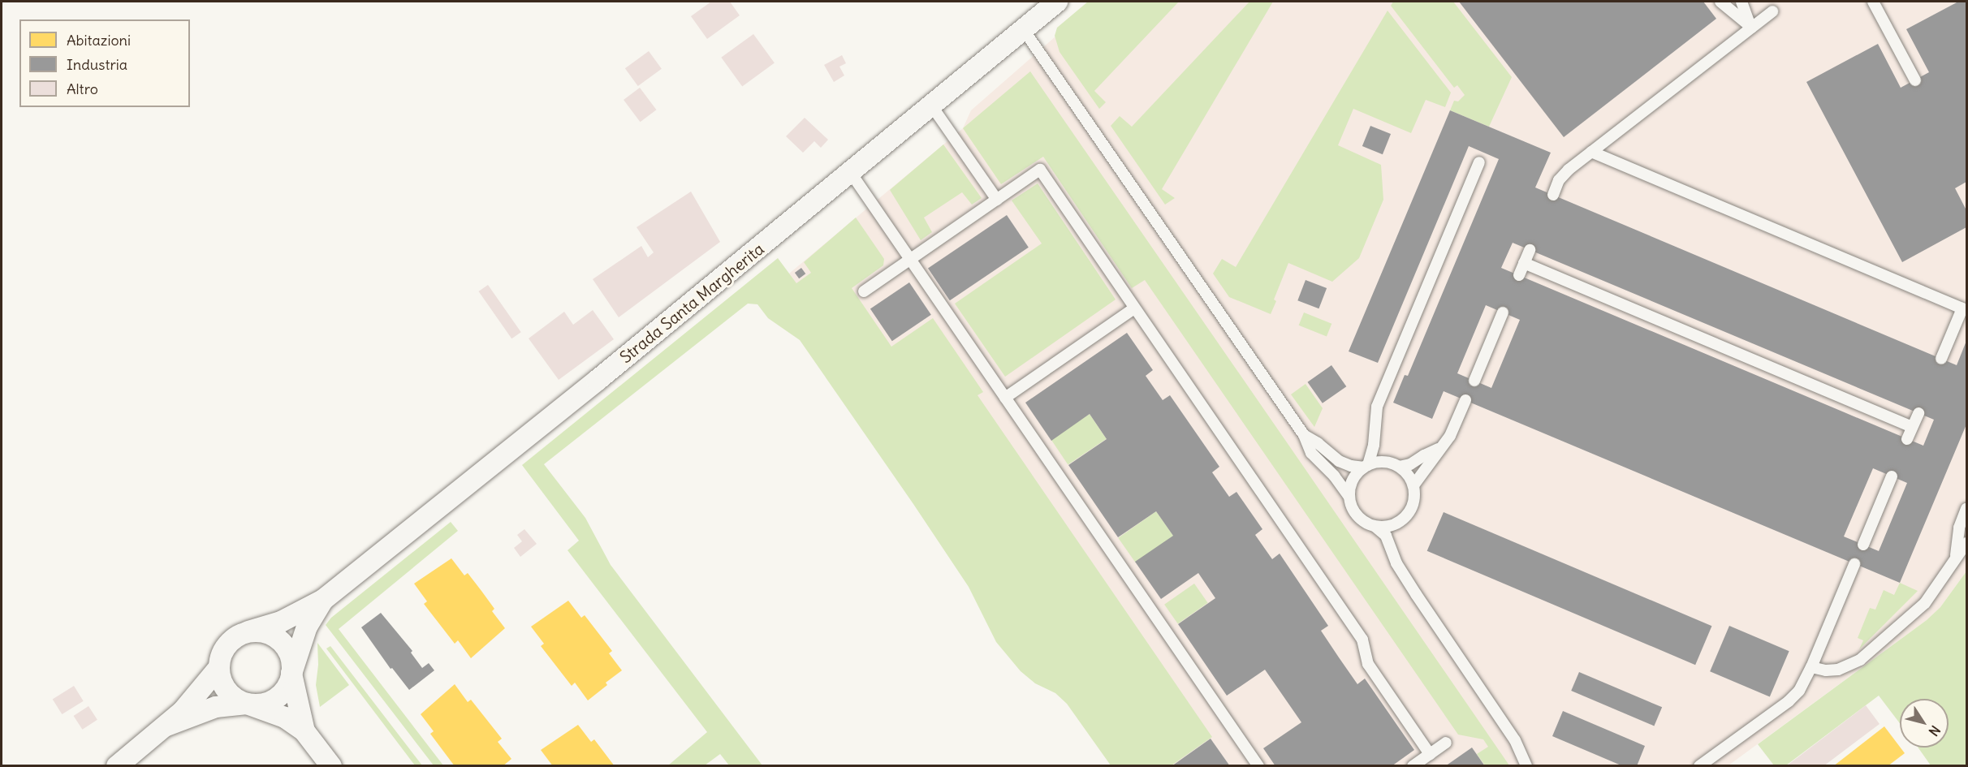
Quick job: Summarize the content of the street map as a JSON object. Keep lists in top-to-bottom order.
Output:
{
  "streets": {
    "street": ["Strada Santa Margherita"]
  },
  "legend": ["Abitazioni", "Industria", "Altro"],
  "north": "bottom right"
}
